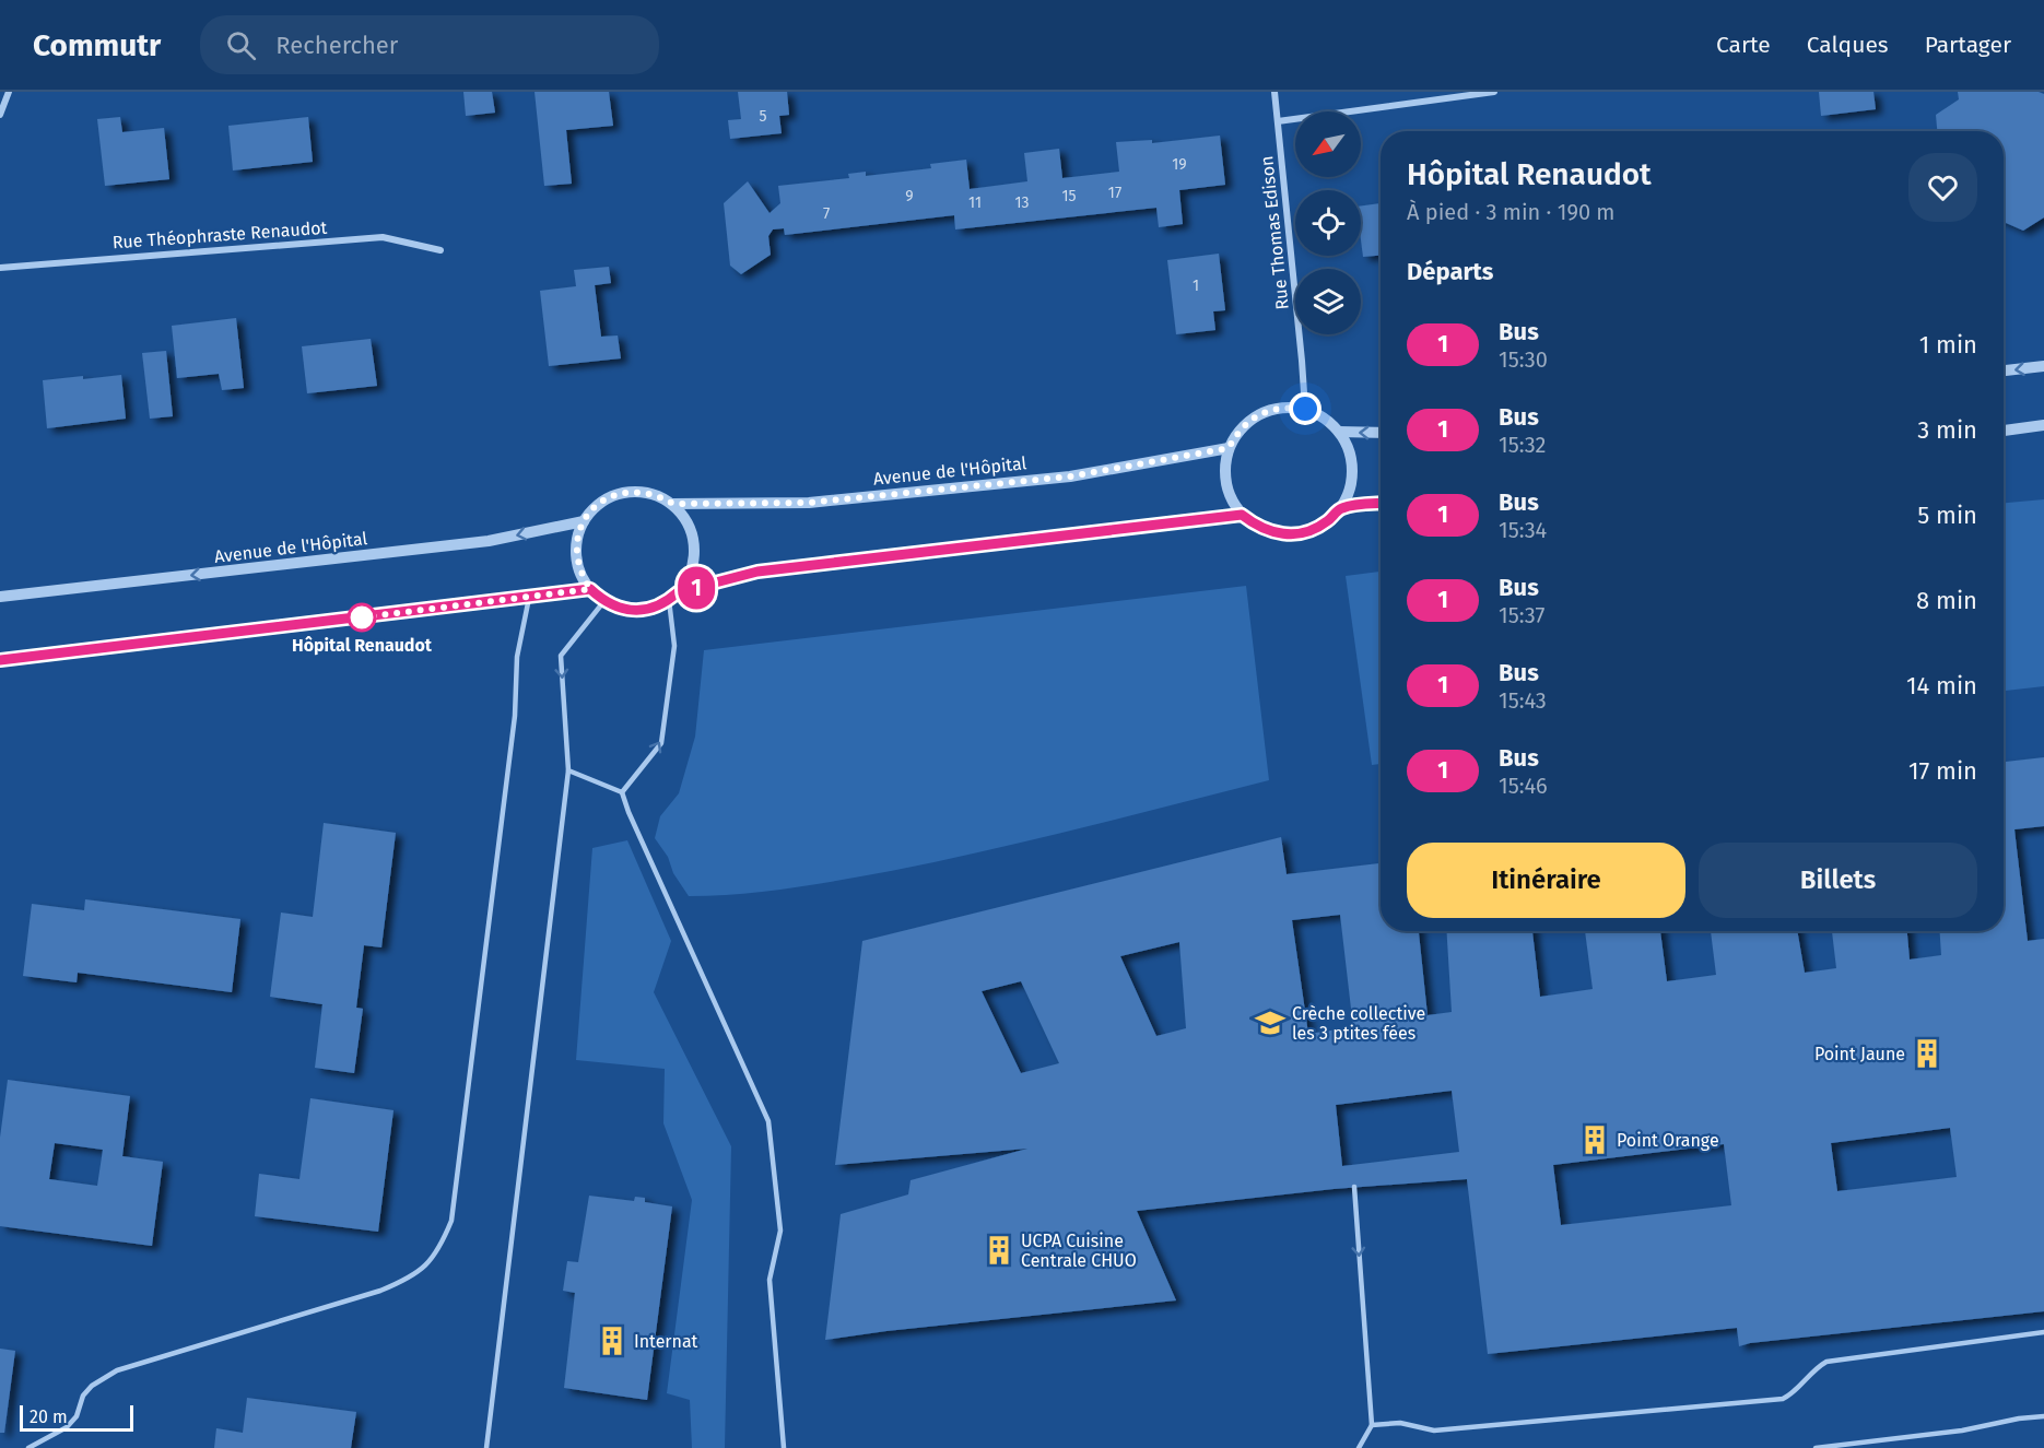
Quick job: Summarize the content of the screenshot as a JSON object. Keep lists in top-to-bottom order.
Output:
{
  "streets": {
    "street": ["Rue Thomas Edison", "Rue Théophraste Renaudot", "Avenue de l'Hôpital"]
  },
  "crossings": [
    ["Rue Thomas Edison", "Avenue de l'Hôpital"]
  ],
  "places": {
    "other": ["Hôpital Renaudot"],
    "school or university": ["Crèche collective les 3 ptites fées"],
    "building": [
      "Point Jaune",
      "Point Orange",
      "UCPA Cuisine Centrale CHUO",
      "Internat"
    ]
  },
  "lines": ["bus line 1"],
  "house_numbers": [
    "5",
    "19",
    "17",
    "9",
    "15",
    "11",
    "13",
    "7",
    "1"
  ],
  "scale_bar": "20 m",
  "north": "bottom left",
  "page": {
    "header": "Commutr",
    "search": "Rechercher",
    "nav": ["Carte", "Calques", "Partager"],
    "on_map": "1",
    "heading": [
      ["Hôpital Renaudot", "À pied · 3 min · 190 m"],
      "Départs"
    ],
    "list": [
      {
        "mark": "1",
        "name": "Bus",
        "note": "15:30",
        "value": "1 min"
      },
      {
        "mark": "1",
        "name": "Bus",
        "note": "15:32",
        "value": "3 min"
      },
      {
        "mark": "1",
        "name": "Bus",
        "note": "15:34",
        "value": "5 min"
      },
      {
        "mark": "1",
        "name": "Bus",
        "note": "15:37",
        "value": "8 min"
      },
      {
        "mark": "1",
        "name": "Bus",
        "note": "15:43",
        "value": "14 min"
      },
      {
        "mark": "1",
        "name": "Bus",
        "note": "15:46",
        "value": "17 min"
      }
    ],
    "buttons": ["Itinéraire", "Billets"],
    "scale": "20 m"
  }
}
